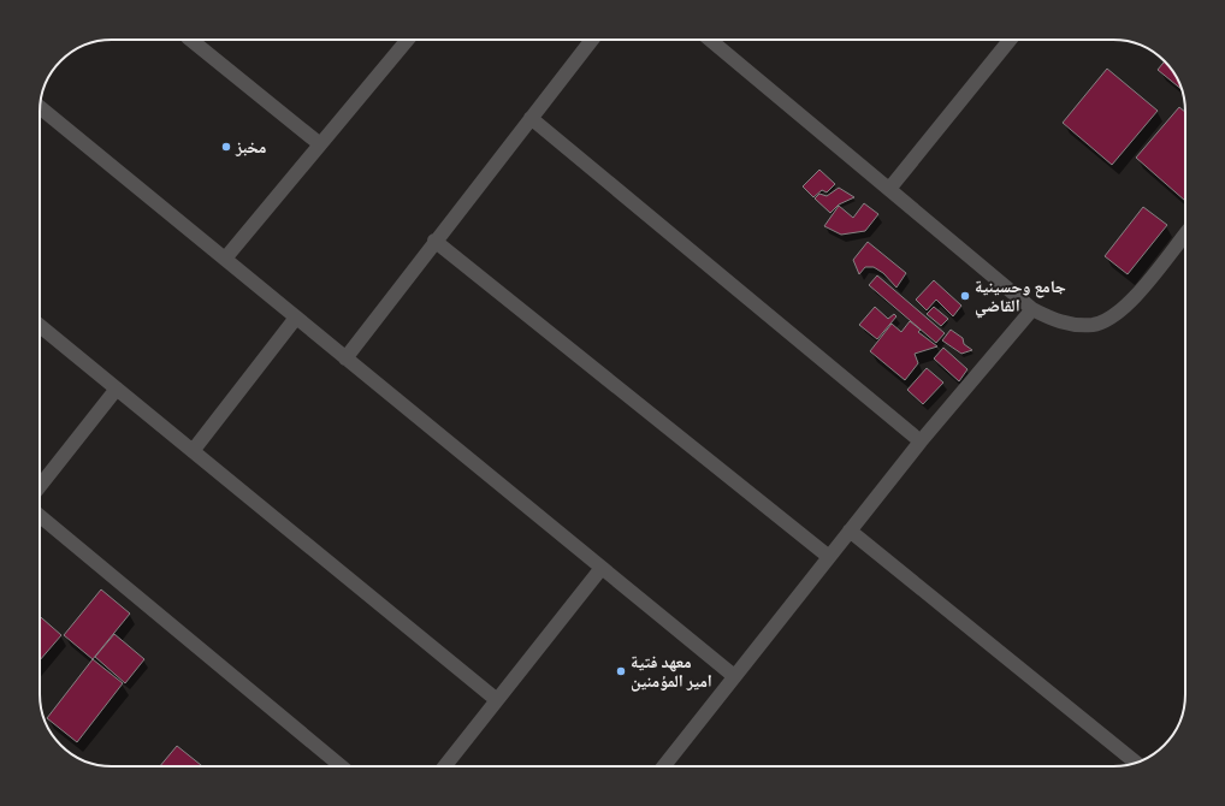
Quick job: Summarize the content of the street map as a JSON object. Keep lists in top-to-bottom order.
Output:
{
  "places": ["مخبز", "جامع وحسينية القاضي", "معهد فتية امير المؤمنين"]
}
